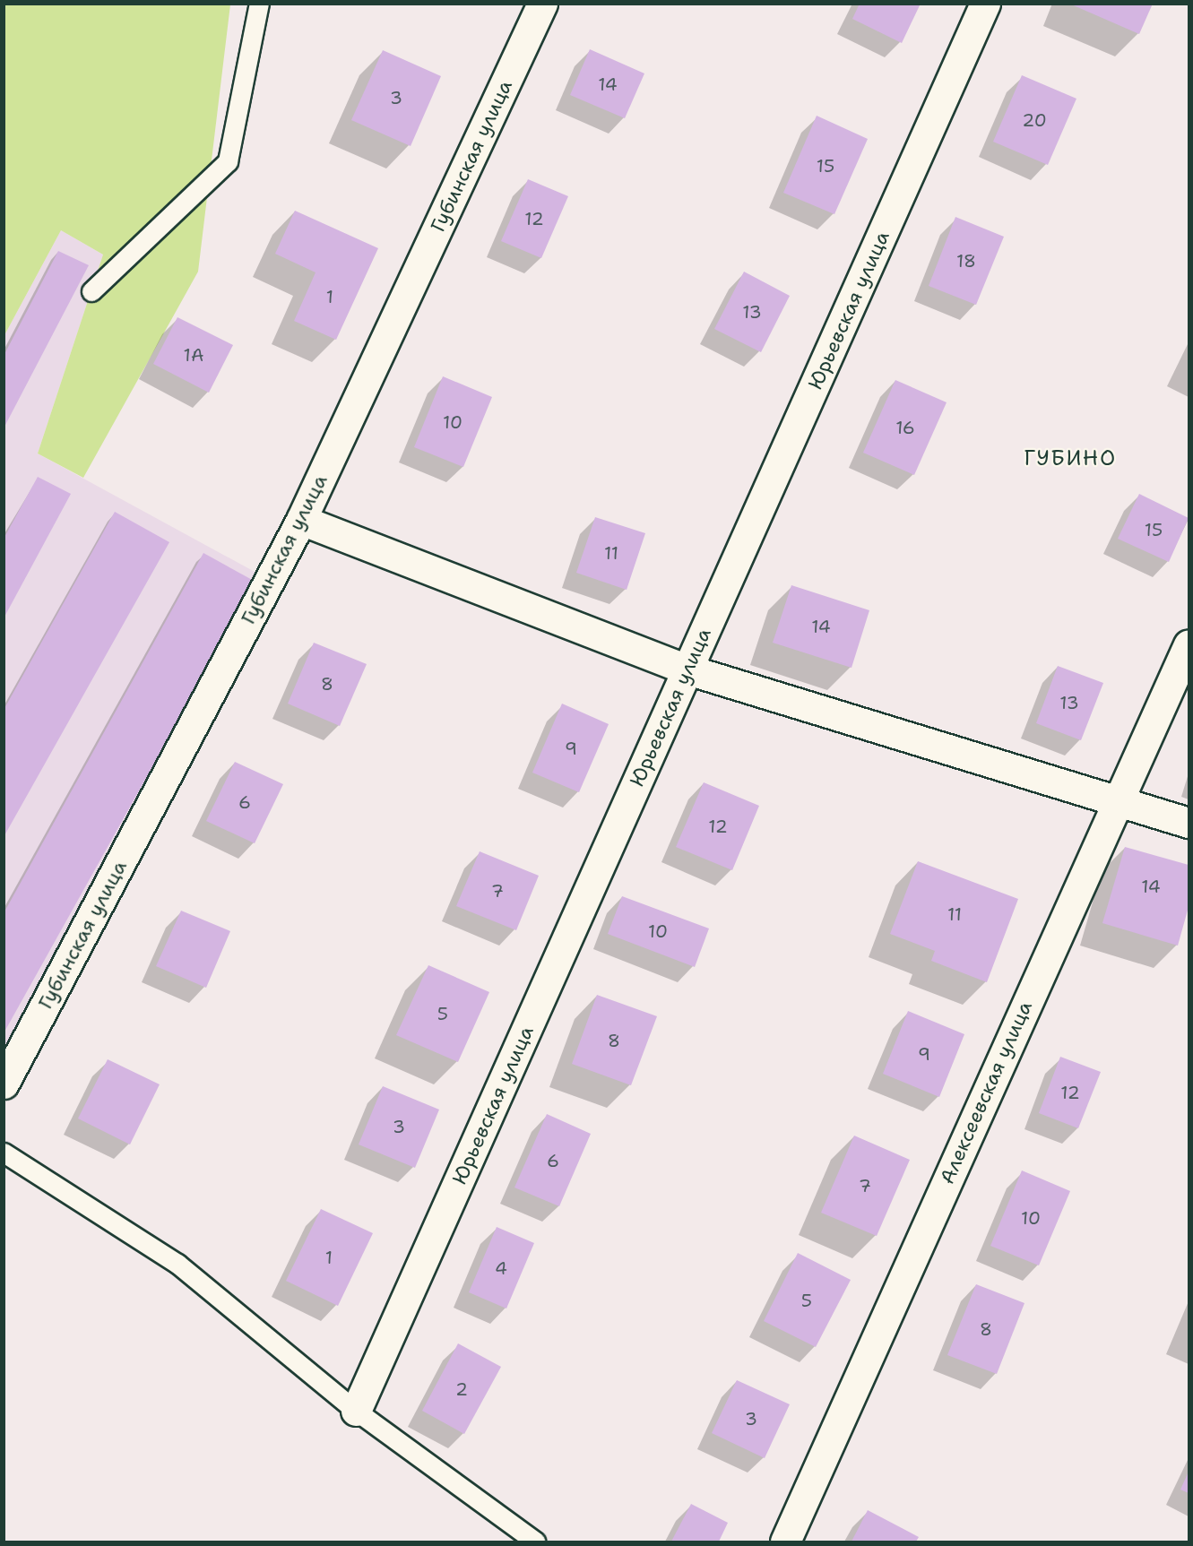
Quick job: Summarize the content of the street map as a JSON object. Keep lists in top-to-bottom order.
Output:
{
  "streets": {
    "street": ["Губинская улица", "Юрьевская улица", "Алексеевская улица"]
  },
  "districts": ["ГУБИНО"],
  "house_numbers": [
    "14",
    "3",
    "20",
    "15",
    "12",
    "18",
    "1",
    "13",
    "1А",
    "10",
    "16",
    "15",
    "11",
    "14",
    "8",
    "13",
    "9",
    "6",
    "12",
    "14",
    "7",
    "11",
    "10",
    "5",
    "8",
    "9",
    "12",
    "3",
    "6",
    "7",
    "10",
    "1",
    "4",
    "5",
    "8",
    "2",
    "3"
  ]
}
